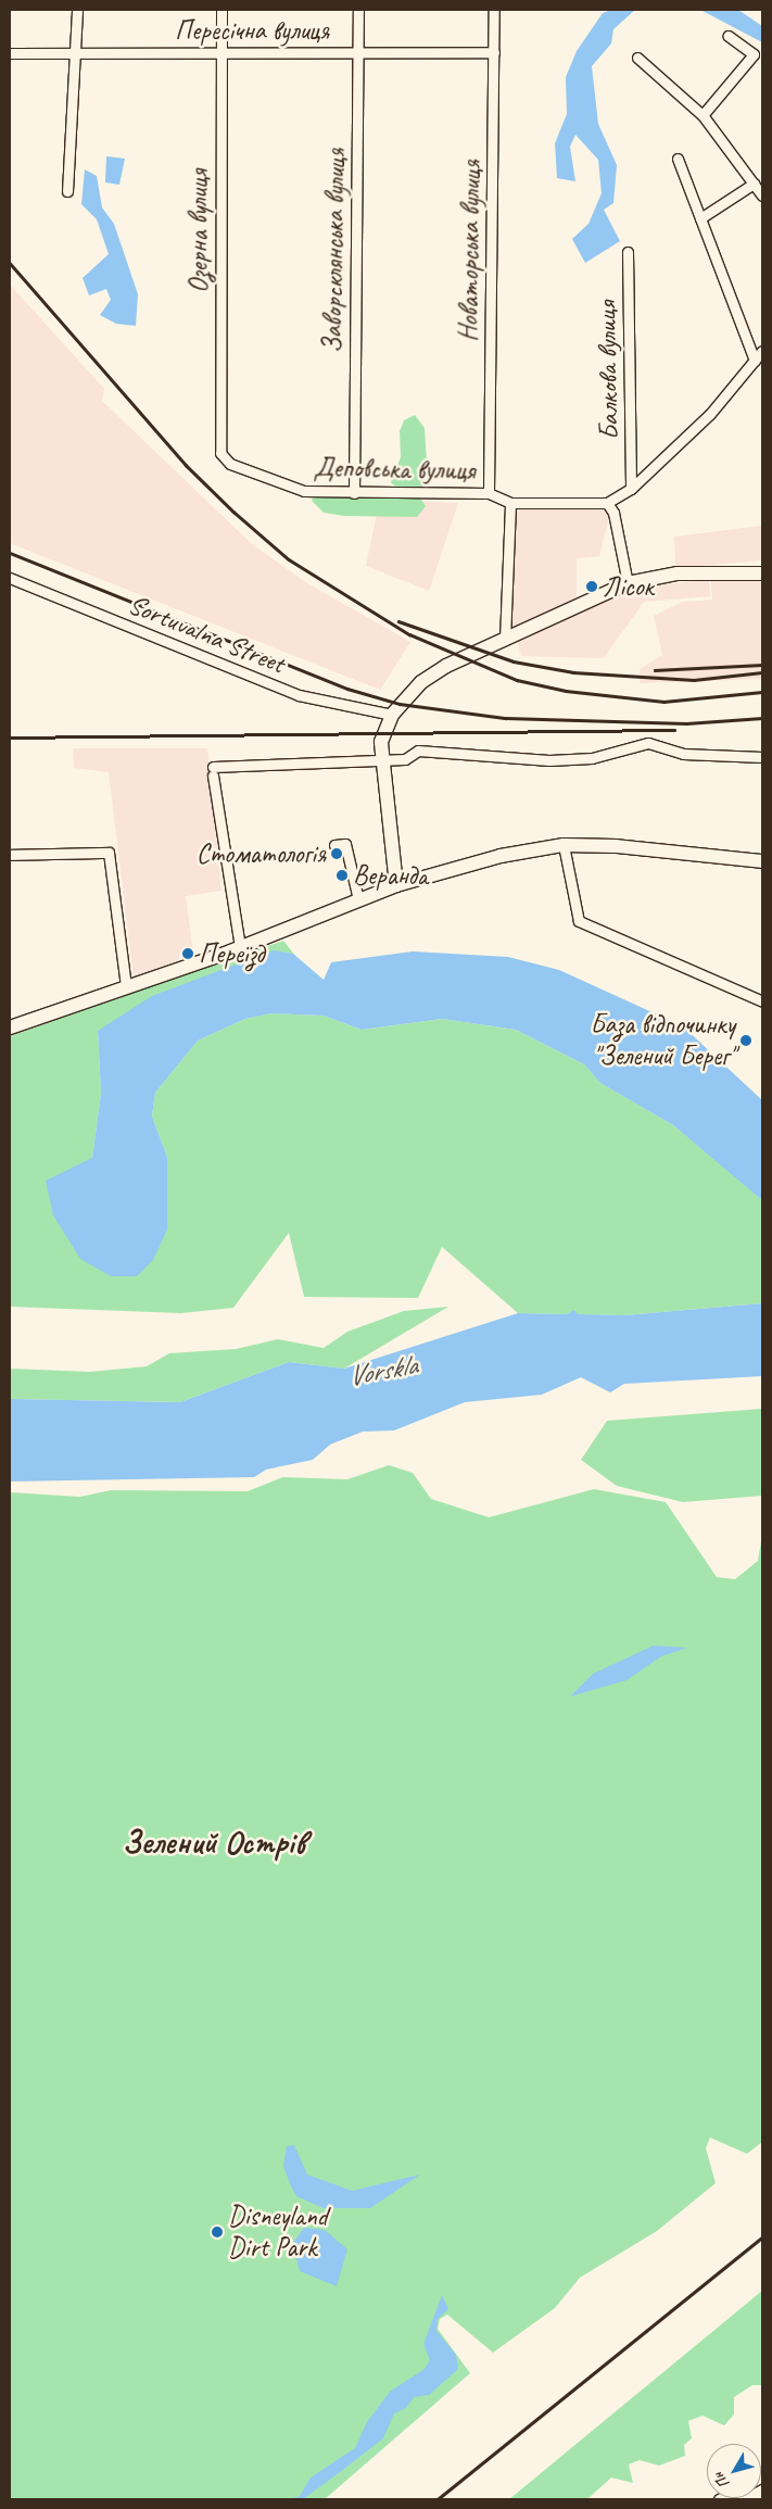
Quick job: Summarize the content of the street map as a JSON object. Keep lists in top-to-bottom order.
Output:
{
  "streets": {
    "street": [
      "Пересічна вулиця",
      "Озерна вулиця",
      "Заворсклянська вулиця",
      "Новаторська вулиця",
      "Балкова вулиця",
      "Деповська вулиця",
      "Sortuvalna Street"
    ]
  },
  "crossings": [
    ["Пересічна вулиця", "Озерна вулиця"],
    ["Пересічна вулиця", "Заворсклянська вулиця"],
    ["Пересічна вулиця", "Новаторська вулиця"],
    ["Озерна вулиця", "Деповська вулиця"],
    ["Заворсклянська вулиця", "Деповська вулиця"],
    ["Новаторська вулиця", "Деповська вулиця"]
  ],
  "districts": ["Зелений Острів"],
  "water": ["Vorskla"],
  "places": [
    "Лісок",
    "Стоматологія",
    "Веранда",
    "Переїзд",
    "База відпочинку \"Зелений Берег\"",
    "Disneyland Dirt Park"
  ],
  "north": "bottom left"
}
